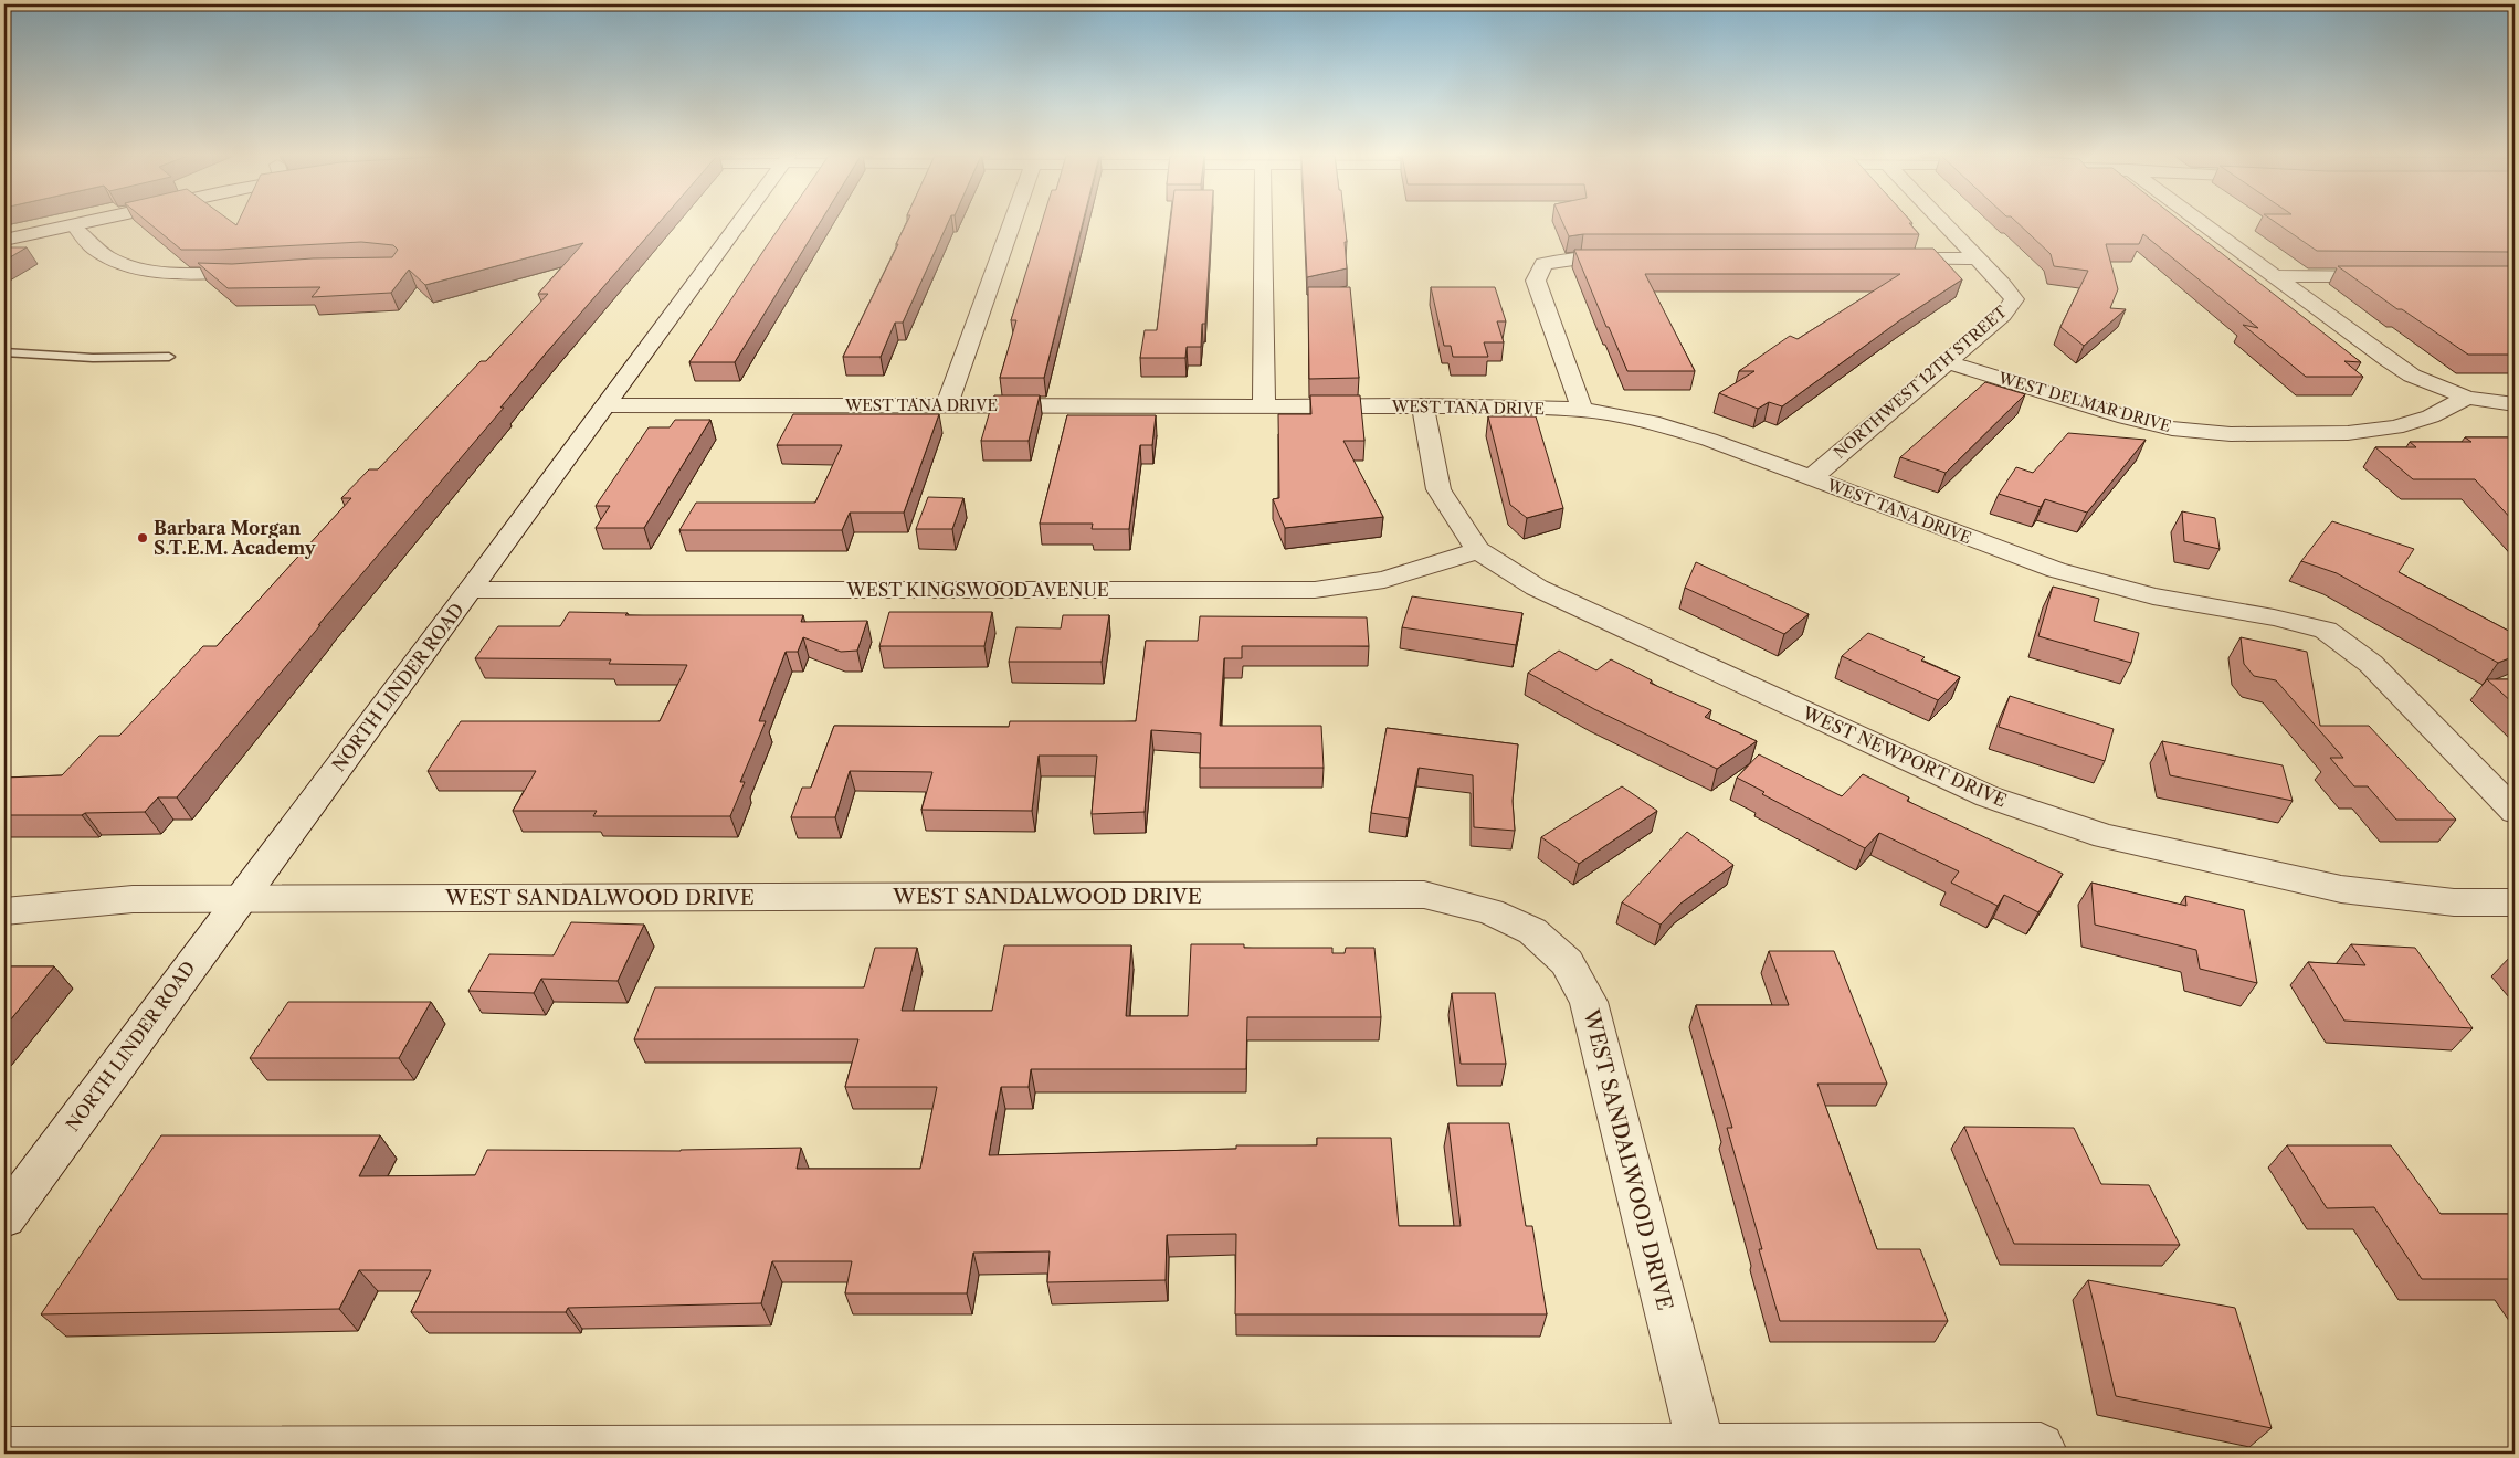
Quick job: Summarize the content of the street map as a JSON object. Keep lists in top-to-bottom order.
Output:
{
  "streets": {
    "street": [
      "NORTHWEST 12TH STREET",
      "WEST DELMAR DRIVE",
      "WEST TANA DRIVE",
      "WEST KINGSWOOD AVENUE",
      "NORTH LINDER ROAD",
      "WEST NEWPORT DRIVE",
      "WEST SANDALWOOD DRIVE"
    ]
  },
  "crossings": [
    ["NORTHWEST 12TH STREET", "WEST DELMAR DRIVE"],
    ["NORTHWEST 12TH STREET", "WEST TANA DRIVE"],
    ["WEST TANA DRIVE", "NORTH LINDER ROAD"],
    ["WEST TANA DRIVE", "WEST NEWPORT DRIVE"],
    ["WEST KINGSWOOD AVENUE", "NORTH LINDER ROAD"],
    ["WEST KINGSWOOD AVENUE", "WEST NEWPORT DRIVE"],
    ["NORTH LINDER ROAD", "WEST SANDALWOOD DRIVE"]
  ],
  "places": ["Barbara Morgan S.T.E.M. Academy"]
}
